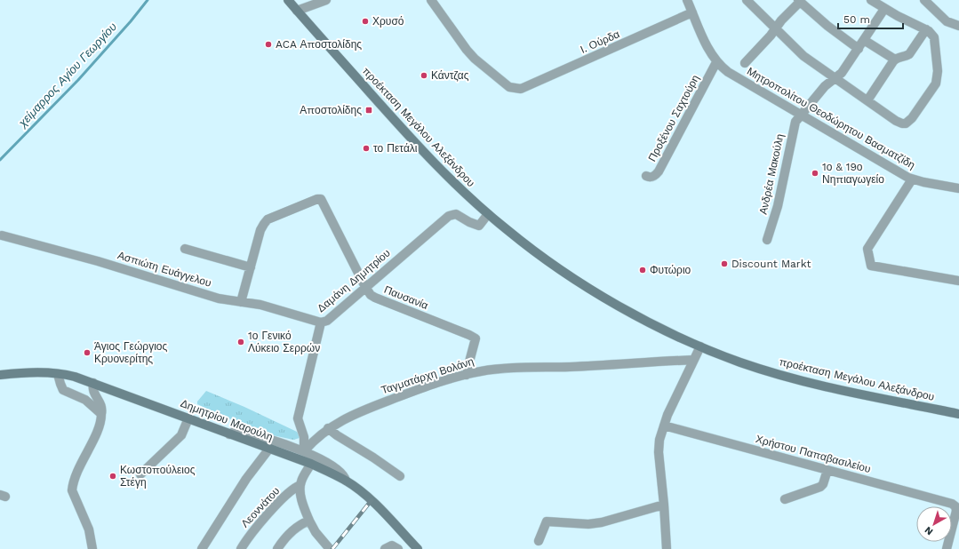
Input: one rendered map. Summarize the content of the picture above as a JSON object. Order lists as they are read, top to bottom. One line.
{"streets":{"main road":["προέκταση Μεγάλου Αλεξάνδρου","Δημητρίου Μαρούλη"],"street":["Ι. Ούρδα","Προξένου Σαχτούρη","Μητροπολίτου Θεοδώρητου Βασματζίδη","Ανδρέα Μακούλη","Ασπιώτη Ευάγγελου","Δαμάνη Δημητρίου","Παυσανία","Ταγματάρχη Βολάνη","Χρήστου Παπαβασιλείου","Λεοννάτου"]},"crossings":[["Ι. Ούρδα","Μητροπολίτου Θεοδώρητου Βασματζίδη"],["Προξένου Σαχτούρη","Μητροπολίτου Θεοδώρητου Βασματζίδη"],["Μητροπολίτου Θεοδώρητου Βασματζίδη","Ανδρέα Μακούλη"],["προέκταση Μεγάλου Αλεξάνδρου","Δαμάνη Δημητρίου"],["Ασπιώτη Ευάγγελου","Δαμάνη Δημητρίου"],["Δαμάνη Δημητρίου","Παυσανία"],["Δαμάνη Δημητρίου","Ταγματάρχη Βολάνη"],["Παυσανία","Ταγματάρχη Βολάνη"],["Δημητρίου Μαρούλη","Λεοννάτου"]],"water":["χείμαρρος Αγίου Γεωργίου"],"places":{"other":["Χρυσό","ACA Αποστολίδης","Κάντζας","το Πετάλι","1ο & 19ο Νηπιαγωγείο","Discount Markt","Φυτώριο","1ο Γενικό Λύκειο Σερρών","Άγιος Γεώργιος Κρυονερίτης","Κωστοπούλειος Στέγη"],"transit":["Αποστολίδης"]},"scale_bar":"50 m","north":"bottom left"}
